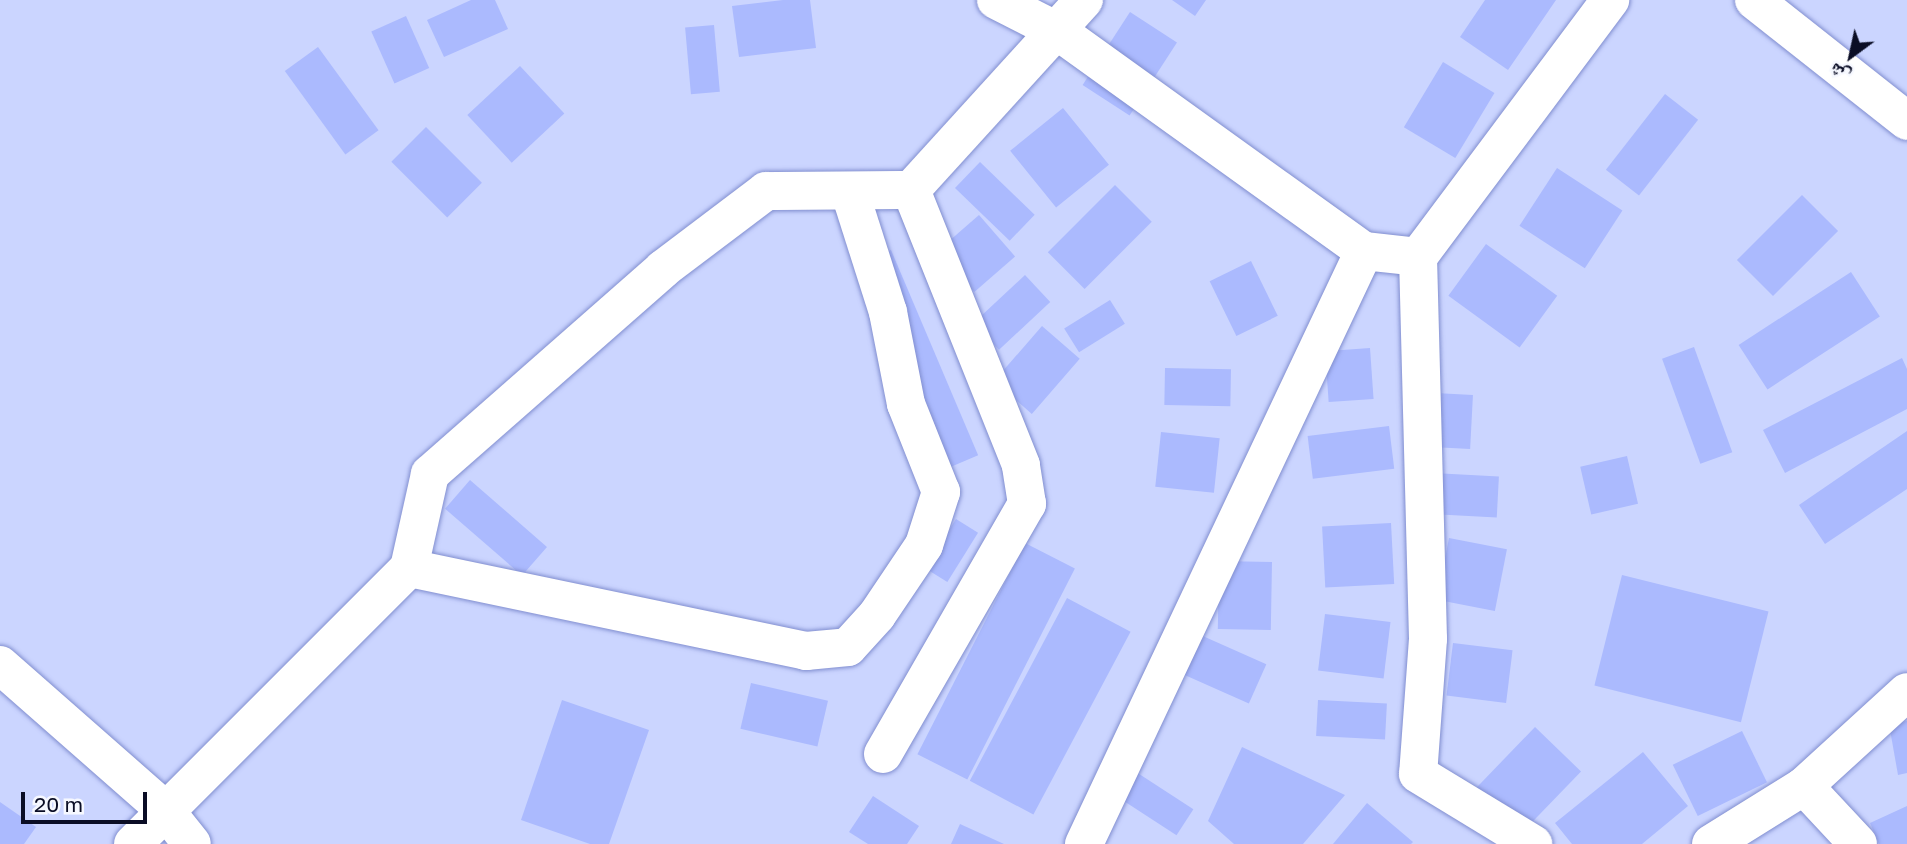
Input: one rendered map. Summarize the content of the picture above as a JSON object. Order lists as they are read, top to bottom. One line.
{"scale_bar":"20 m","north":"bottom left"}
